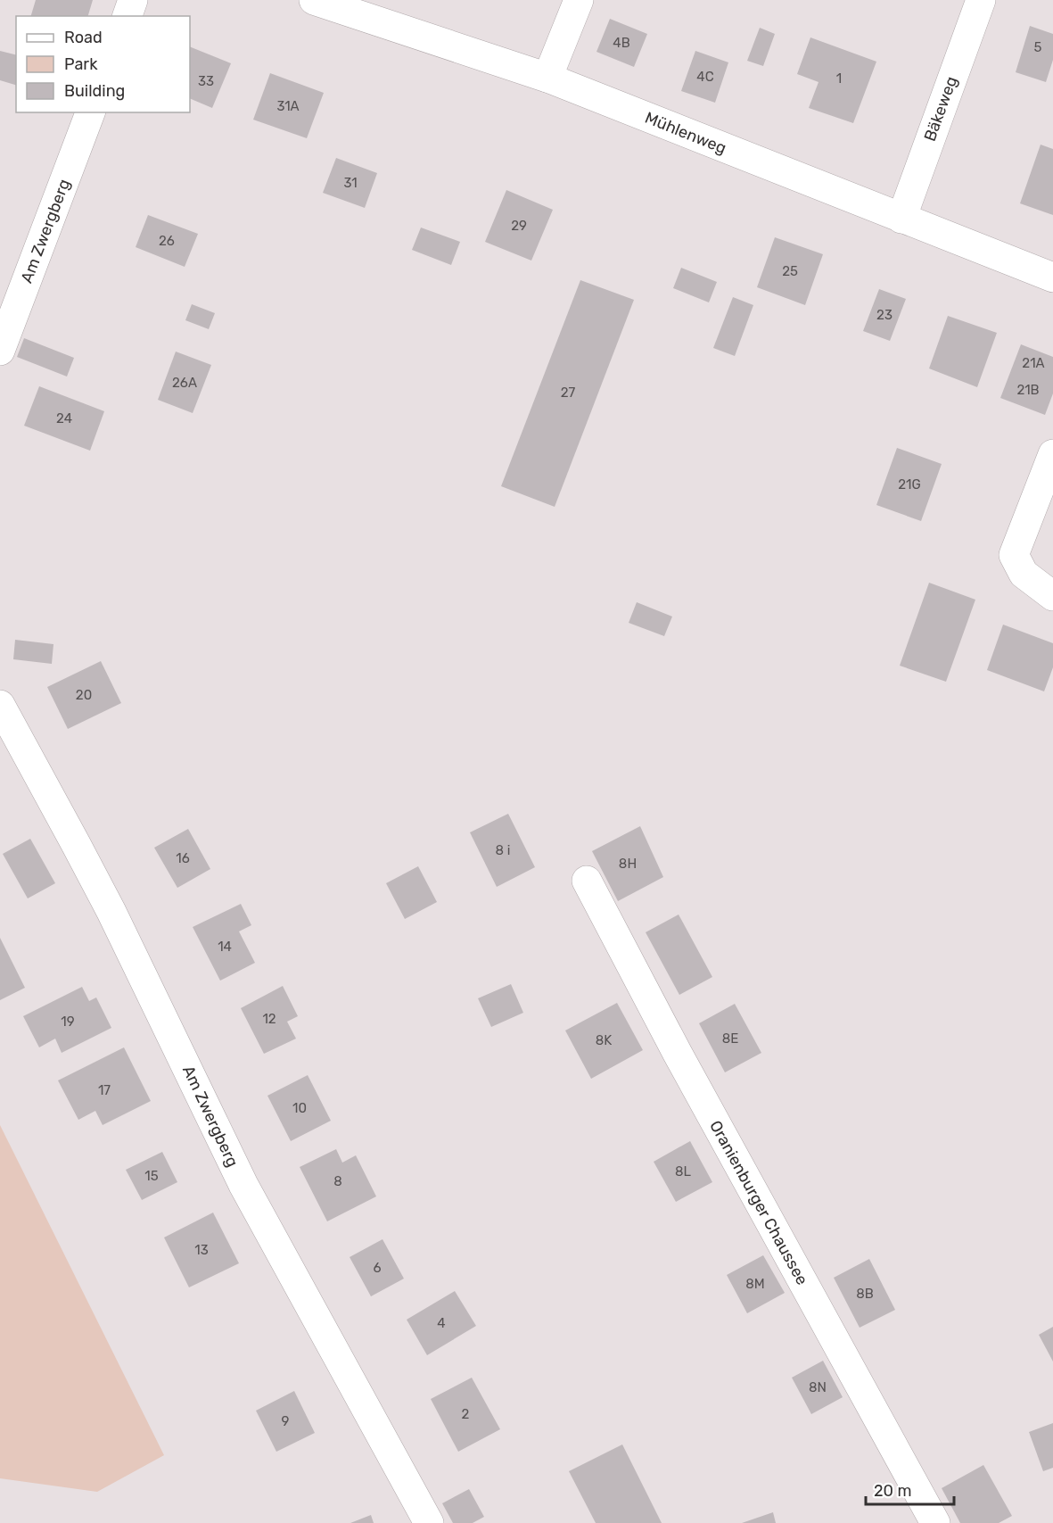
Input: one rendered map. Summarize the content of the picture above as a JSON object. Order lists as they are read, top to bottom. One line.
{"streets":{"street":["Bäkeweg","Mühlenweg","Am Zwergberg","Oranienburger Chaussee"]},"crossings":[["Bäkeweg","Mühlenweg"]],"house_numbers":["4B","5","4C","1","33","31A","31","29","26","25","23","21A","26A","21B","27","24","21G","20","8 i","16","8H","14","12","19","8E","8K","17","10","8L","15","8","13","6","8M","8B","4","8N","2","9"],"legend":["Road","Park","Building"],"scale_bar":"20 m"}
